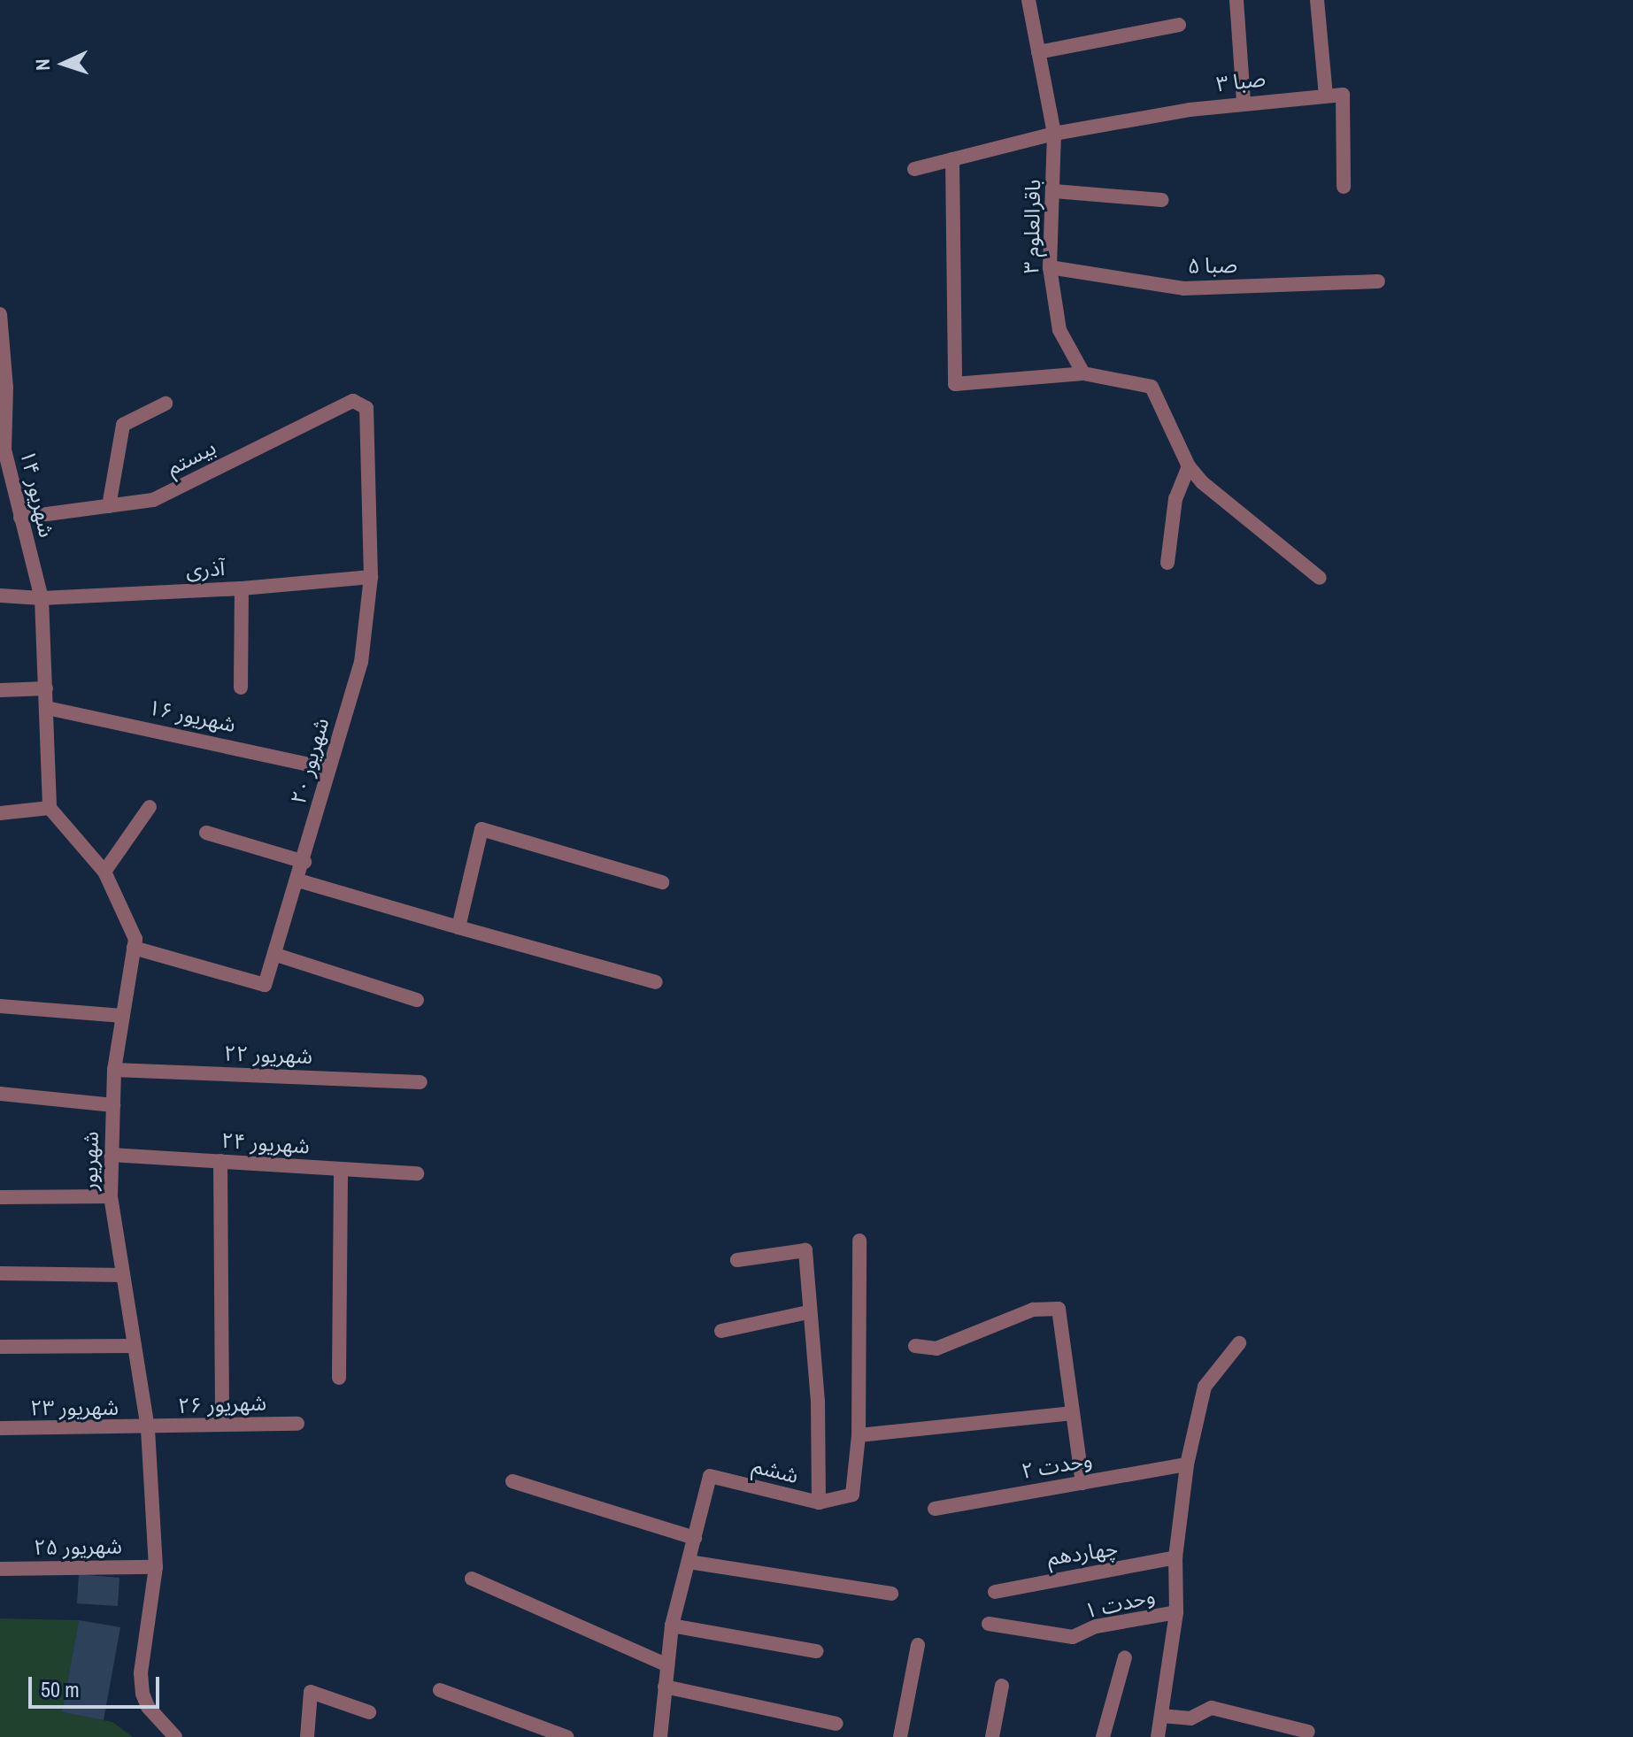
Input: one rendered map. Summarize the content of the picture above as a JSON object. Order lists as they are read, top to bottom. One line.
{"streets":{"street":["صبا ۳","باقرالعلوم ۳","صبا ۵","بیستم","شهریور ۱۴","آذری","شهریور ۱۶","شهریور ۲۰","شهریور ۲۲","شهریور ۲۴","شهریور","شهریور ۲۶","شهریور ۲۳","وحدت ۲","ششم","شهریور ۲۵","چهاردهم","وحدت ۱"]},"crossings":[["صبا ۳","باقرالعلوم ۳"],["باقرالعلوم ۳","صبا ۵"],["بیستم","شهریور ۱۴"],["بیستم","شهریور ۲۰"],["شهریور ۱۴","آذری"],["آذری","شهریور ۲۰"],["شهریور ۱۶","شهریور ۲۰"],["شهریور ۲۰","شهریور"],["شهریور ۲۲","شهریور"],["شهریور ۲۴","شهریور"],["شهریور","شهریور ۲۶"],["شهریور","شهریور ۲۳"],["شهریور","شهریور ۲۵"],["شهریور ۲۶","شهریور ۲۳"]],"scale_bar":"50 m","north":"left"}
